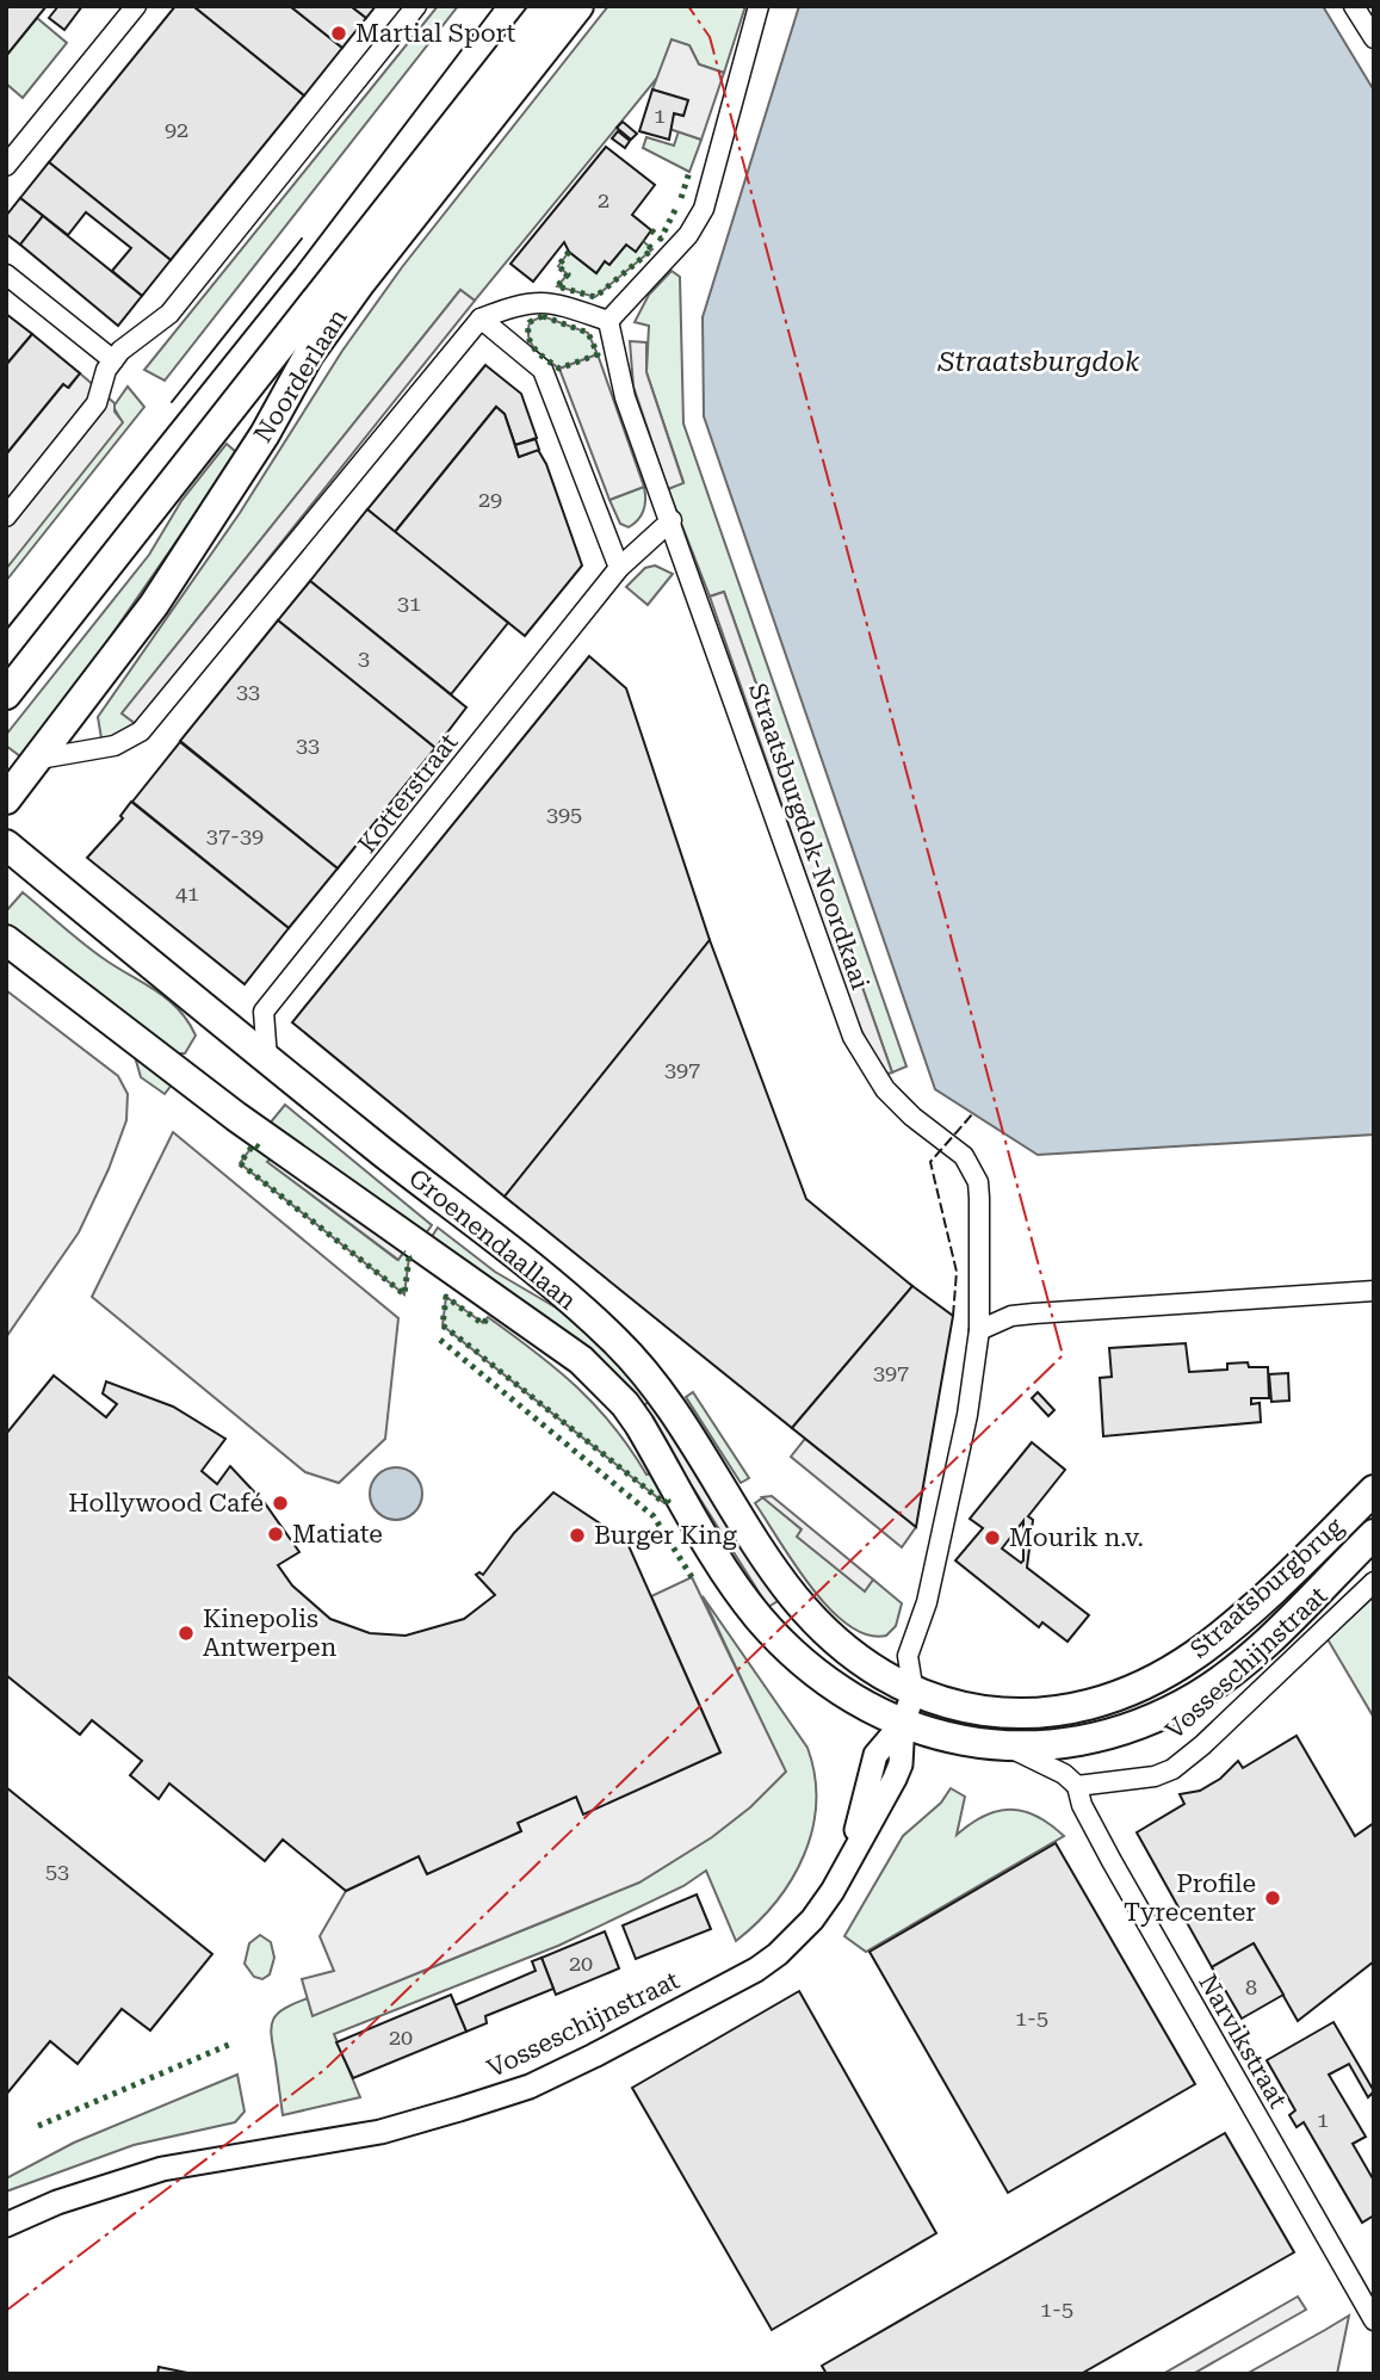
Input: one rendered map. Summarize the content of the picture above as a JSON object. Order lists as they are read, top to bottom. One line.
{"streets":{"main road":["Noorderlaan","Groenendaallaan","Straatsburgbrug"],"street":["Kotterstraat","Straatsburgdok-Noordkaai","Vosseschijnstraat","Narvikstraat"]},"crossings":[["Kotterstraat","Groenendaallaan"],["Straatsburgdok-Noordkaai","Vosseschijnstraat"],["Groenendaallaan","Straatsburgbrug"],["Groenendaallaan","Vosseschijnstraat"],["Straatsburgbrug","Vosseschijnstraat"],["Vosseschijnstraat","Narvikstraat"]],"water":["Straatsburgdok"],"places":["Martial Sport","Hollywood Café","Matiate","Burger King","Mourik n.v.","Kinepolis Antwerpen","Profile Tyrecenter"],"house_numbers":["1","92","2","29","31","3","33","33","395","37-39","41","397","397","53","20","8","1-5","20","1","1-5"]}
